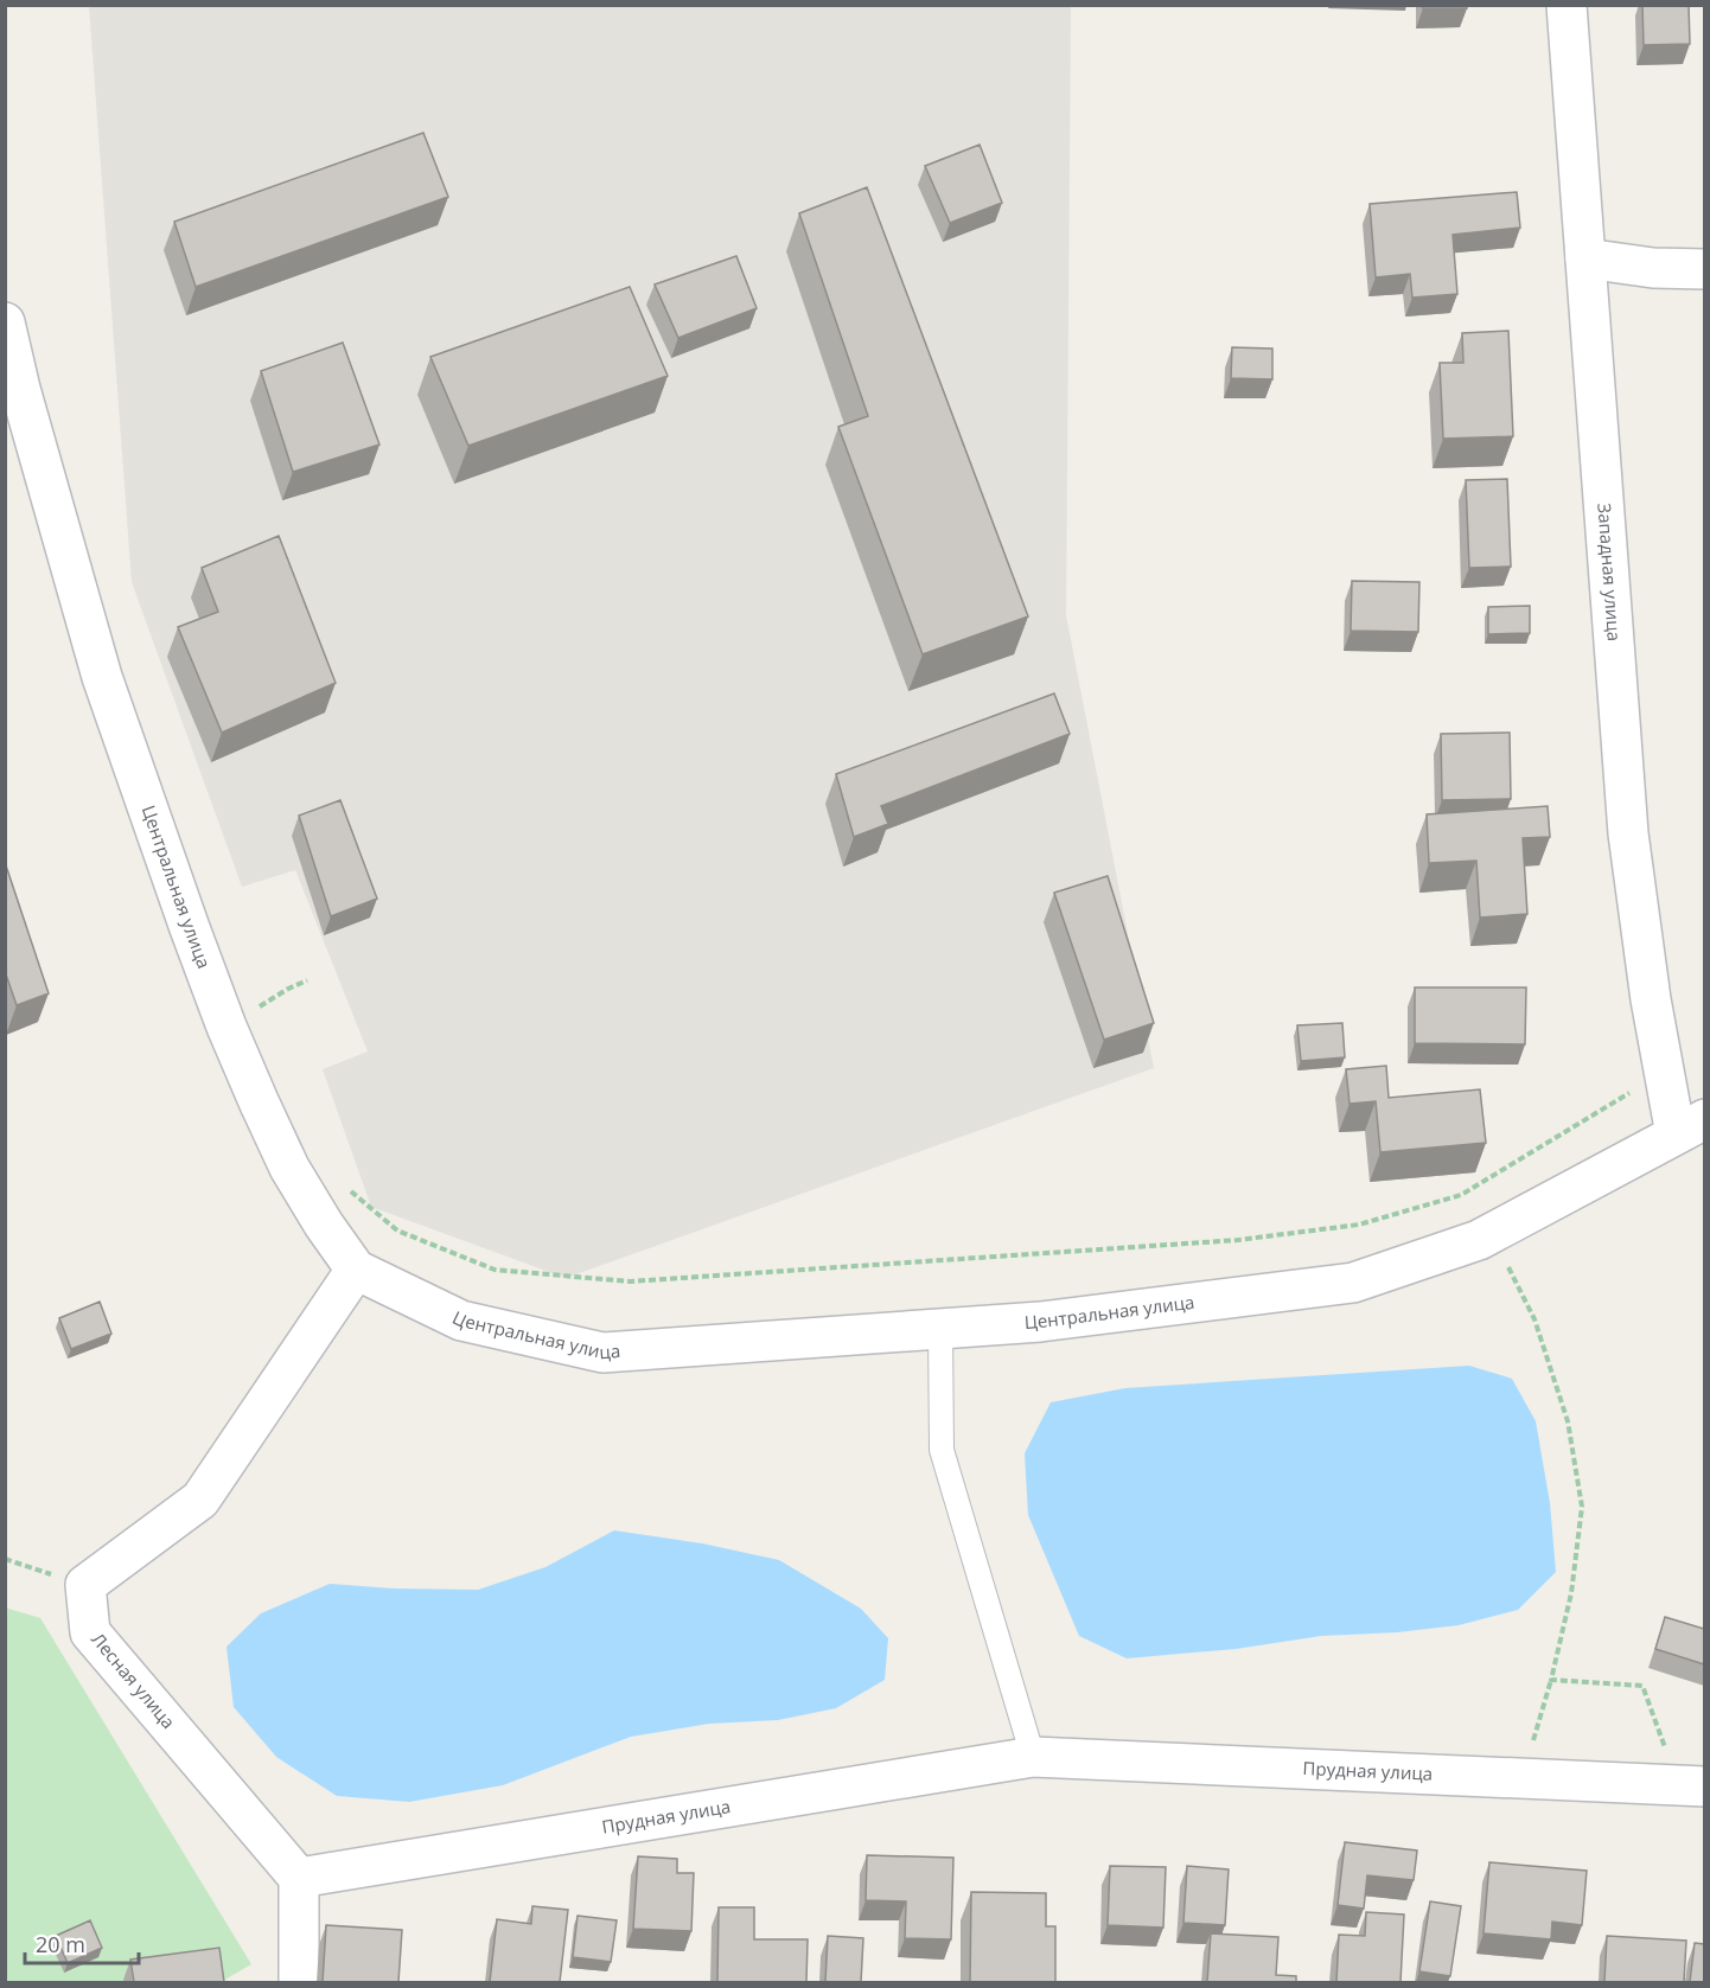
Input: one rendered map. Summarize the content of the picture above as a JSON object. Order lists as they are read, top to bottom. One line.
{"streets":{"street":["Западная улица","Центральная улица","Лесная улица","Прудная улица"]},"crossings":[["Западная улица","Центральная улица"],["Лесная улица","Прудная улица"]],"scale_bar":"20 m"}
